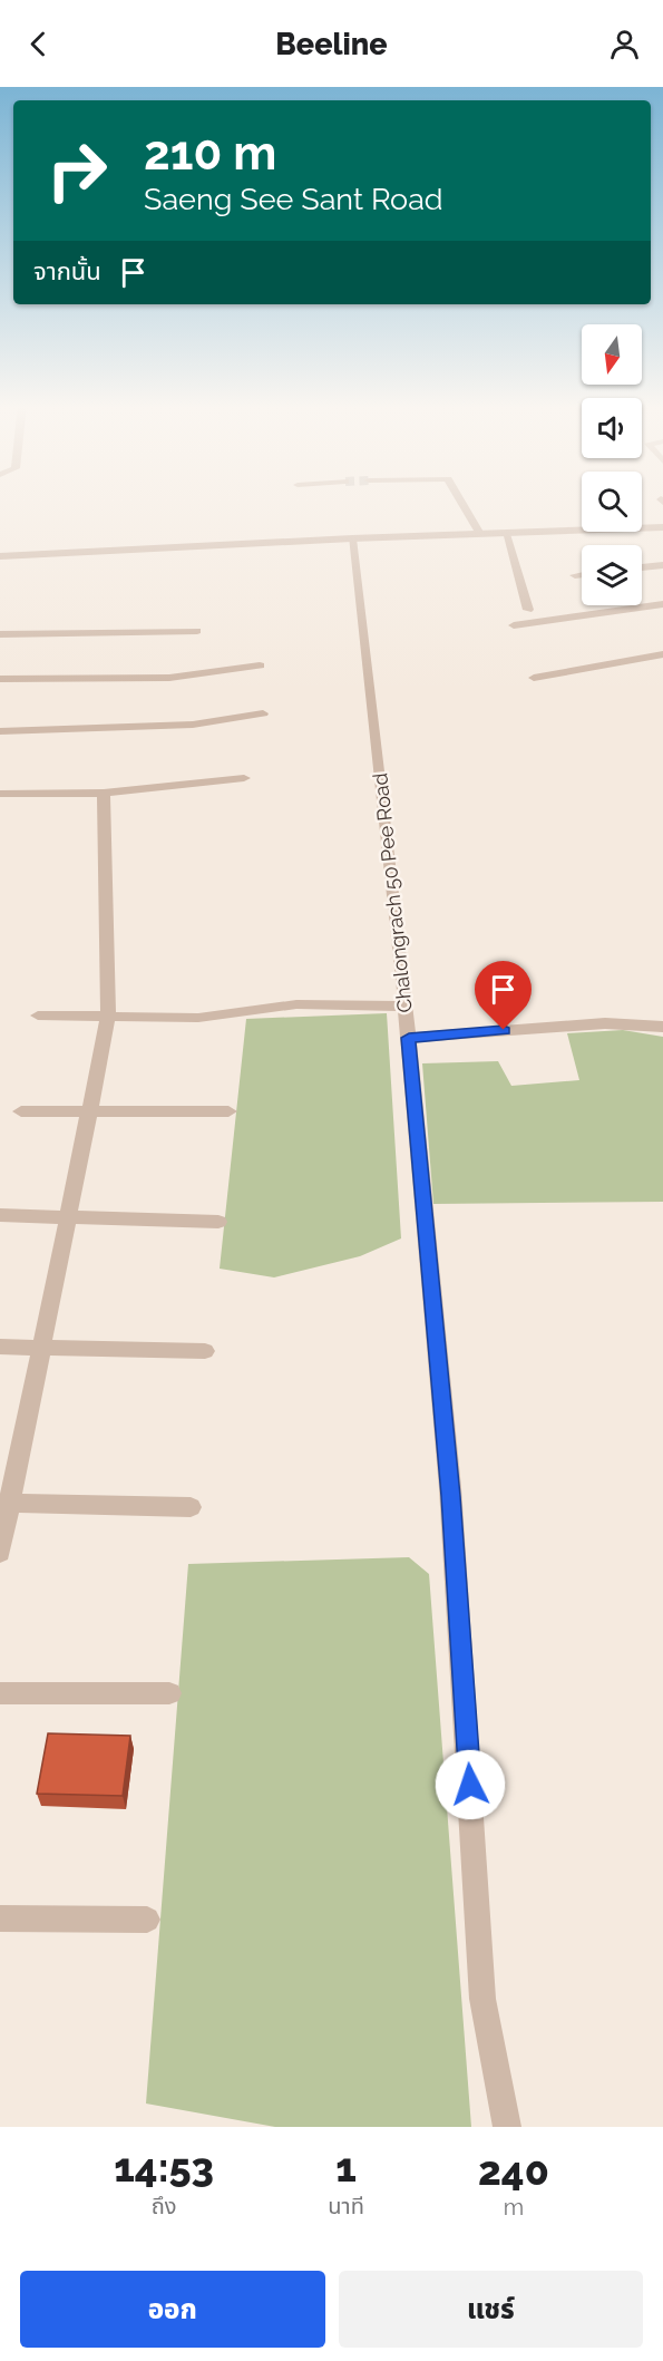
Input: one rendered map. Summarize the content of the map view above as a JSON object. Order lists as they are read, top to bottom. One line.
{"streets":{"street":["Chalongrach 50 Pee Road"]},"north":"bottom","page":{"header":"Beeline","turn":["210 m","Saeng See Sant Road"],"then":"จากนั้น","eta":["14:53","ถึง","1","นาที","240","m"],"buttons":["ออก","แชร์"]}}
